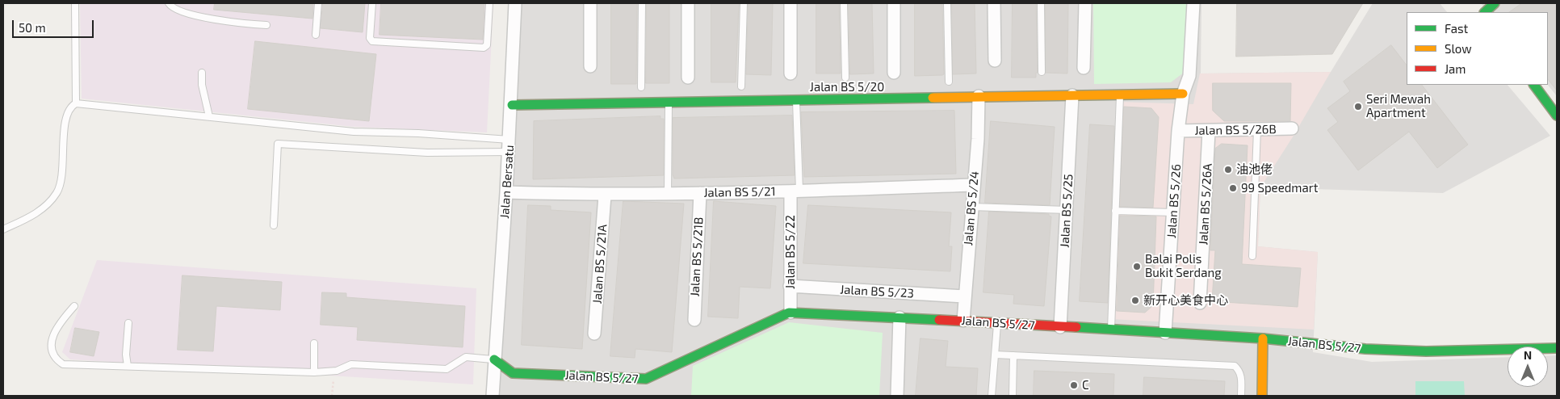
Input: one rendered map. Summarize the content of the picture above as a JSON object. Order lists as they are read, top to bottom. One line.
{"streets":{"street":["Jalan BS 5/20","Jalan BS 5/26B","Jalan Bersatu","Jalan BS 5/21","Jalan BS 5/26","Jalan BS 5/26A","Jalan BS 5/24","Jalan BS 5/25","Jalan BS 5/22","Jalan BS 5/21B","Jalan BS 5/21A","Jalan BS 5/23","Jalan BS 5/27"]},"crossings":[["Jalan BS 5/20","Jalan Bersatu"],["Jalan BS 5/20","Jalan BS 5/26"],["Jalan BS 5/20","Jalan BS 5/24"],["Jalan BS 5/20","Jalan BS 5/25"],["Jalan BS 5/26B","Jalan BS 5/26"],["Jalan BS 5/26B","Jalan BS 5/26A"],["Jalan Bersatu","Jalan BS 5/21"],["Jalan Bersatu","Jalan BS 5/27"],["Jalan BS 5/21","Jalan BS 5/24"],["Jalan BS 5/21","Jalan BS 5/22"],["Jalan BS 5/21","Jalan BS 5/21B"],["Jalan BS 5/21","Jalan BS 5/21A"],["Jalan BS 5/26","Jalan BS 5/27"],["Jalan BS 5/24","Jalan BS 5/23"],["Jalan BS 5/24","Jalan BS 5/27"],["Jalan BS 5/25","Jalan BS 5/27"],["Jalan BS 5/22","Jalan BS 5/23"],["Jalan BS 5/22","Jalan BS 5/27"]],"places":["Seri Mewah Apartment","油池佬","99 Speedmart","Balai Polis Bukit Serdang","新开心美食中心","C"],"legend":["Fast","Slow","Jam"],"scale_bar":"50 m","north":"top"}
